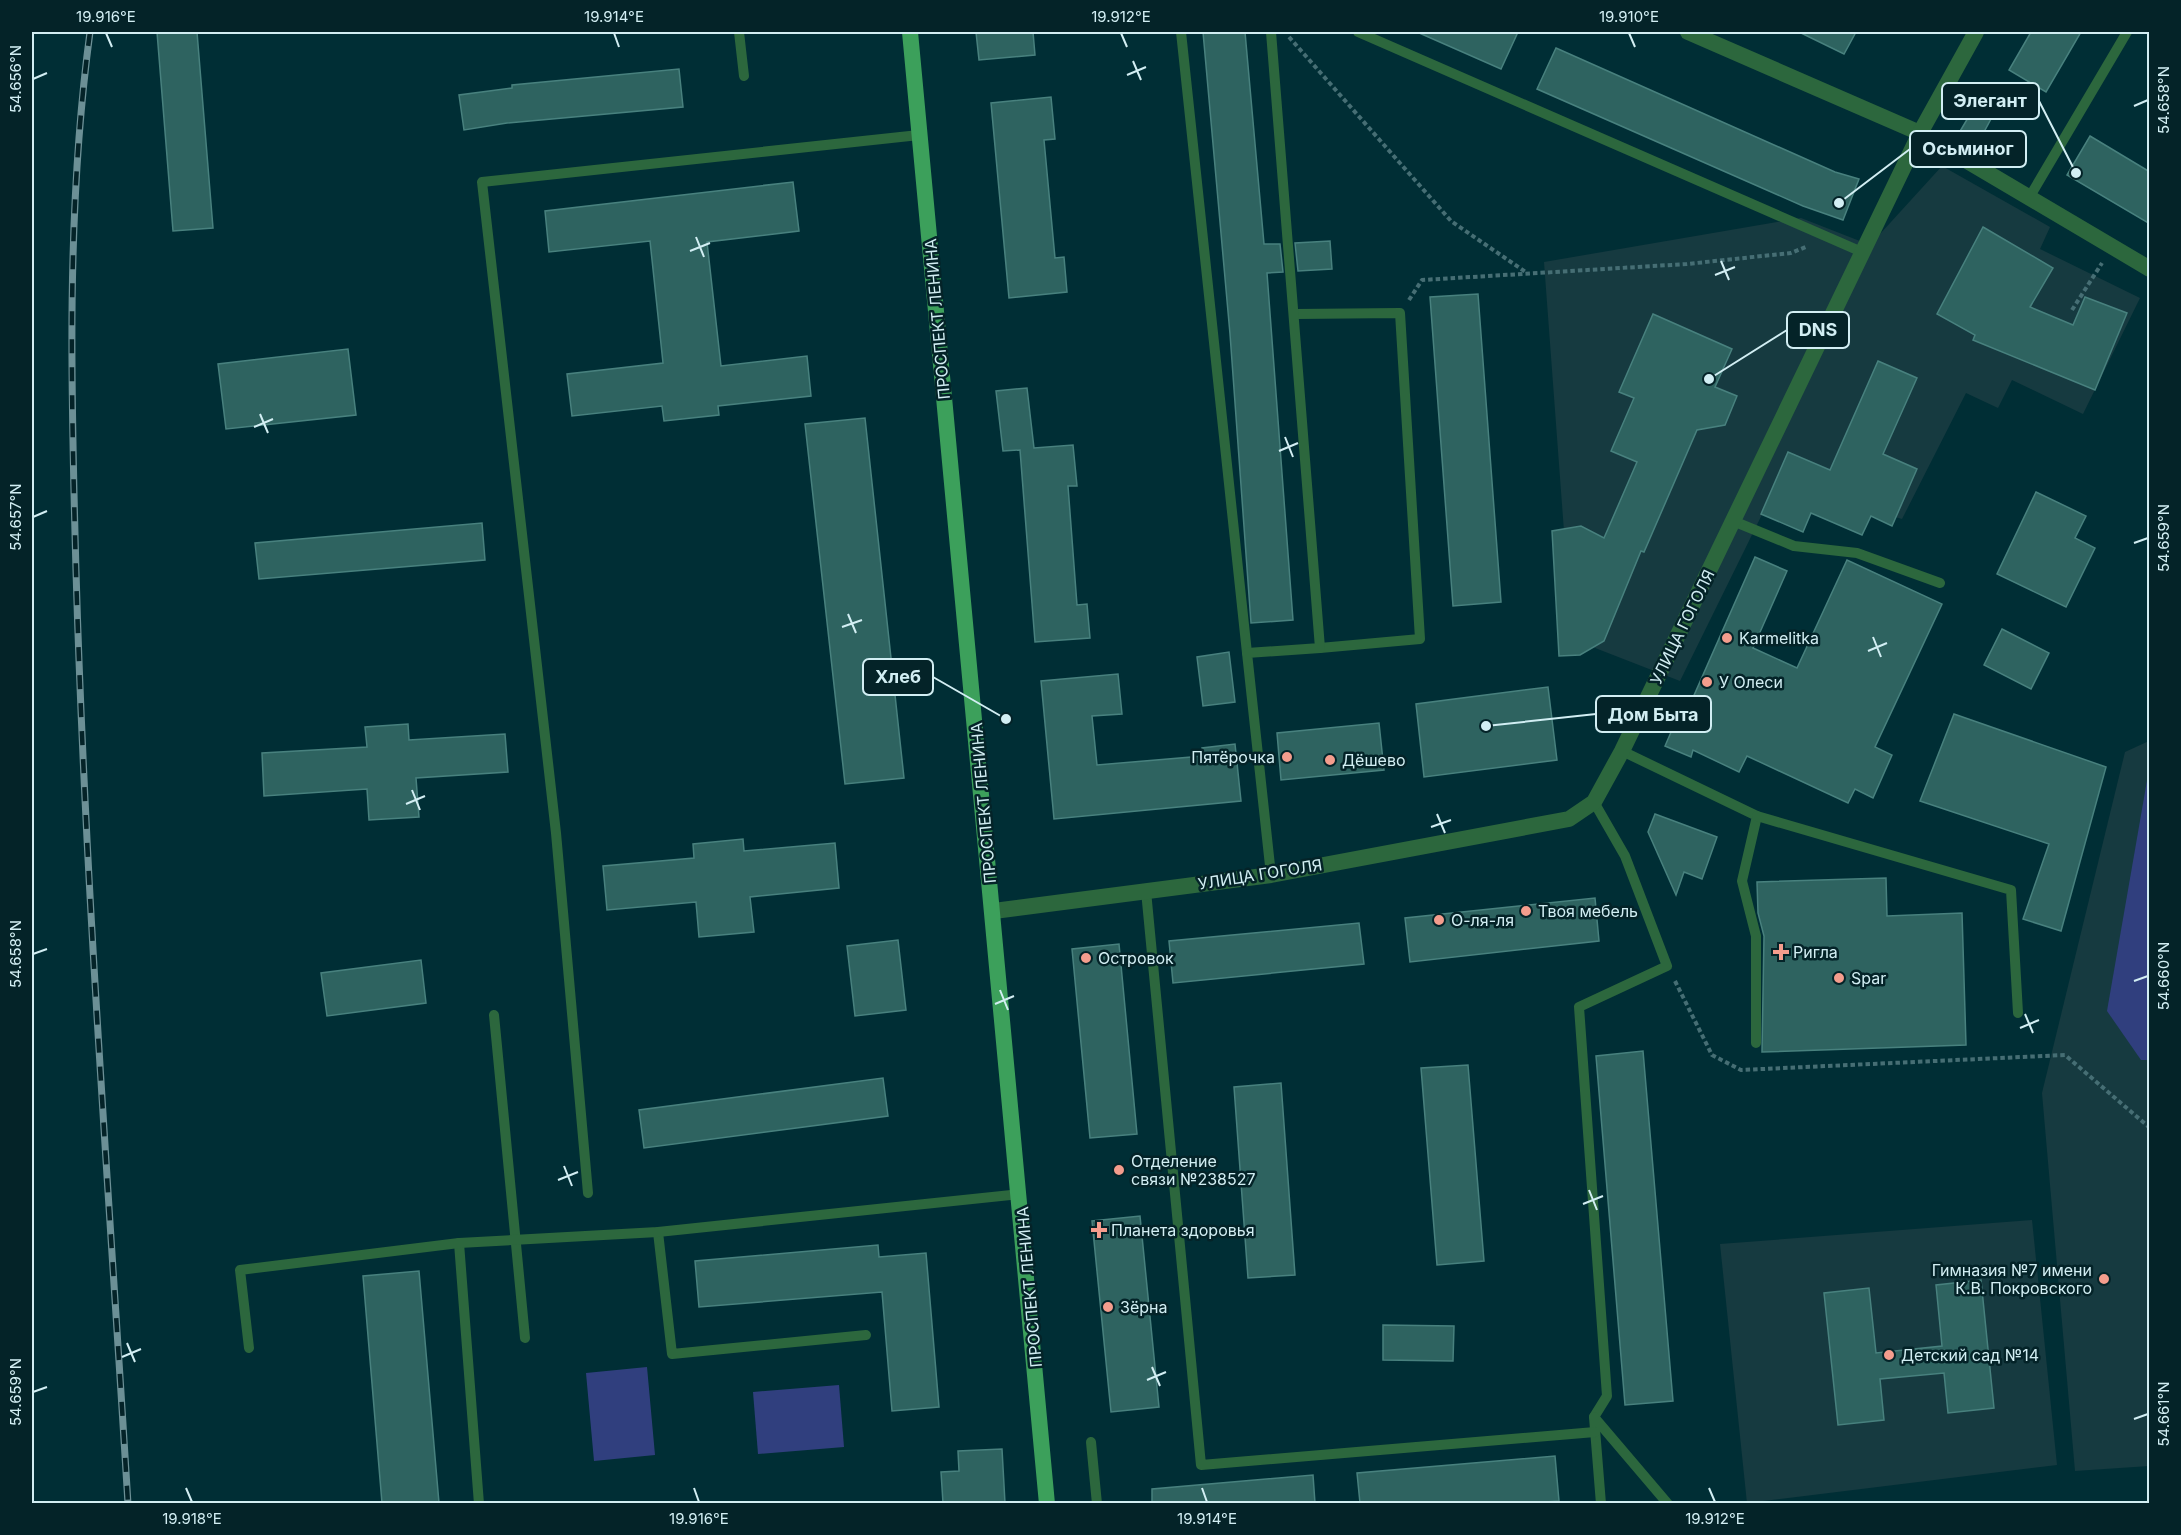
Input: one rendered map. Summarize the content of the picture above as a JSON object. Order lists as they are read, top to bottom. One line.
{"streets":{"main road":["ПРОСПЕКТ ЛЕНИНА"],"street":["УЛИЦА ГОГОЛЯ"]},"crossings":[["ПРОСПЕКТ ЛЕНИНА","УЛИЦА ГОГОЛЯ"]],"places":{"other":["Элегант","Осьминог","DNS","Karmelitka","У Олеси","Хлеб","Дом Быта","Пятёрочка","Дёшево","Твоя мебель","О-ля-ля","Островок","Spar","Отделение связи №238527","Гимназия №7 имени К.В. Покровского","Зёрна","Детский сад №14"],"health":["Ригла","Планета здоровья"]},"coordinates":["19.916°E","19.914°E","19.912°E","19.910°E","54.656°N","54.658°N","54.657°N","54.659°N","54.660°N","54.661°N","19.918°E"]}
